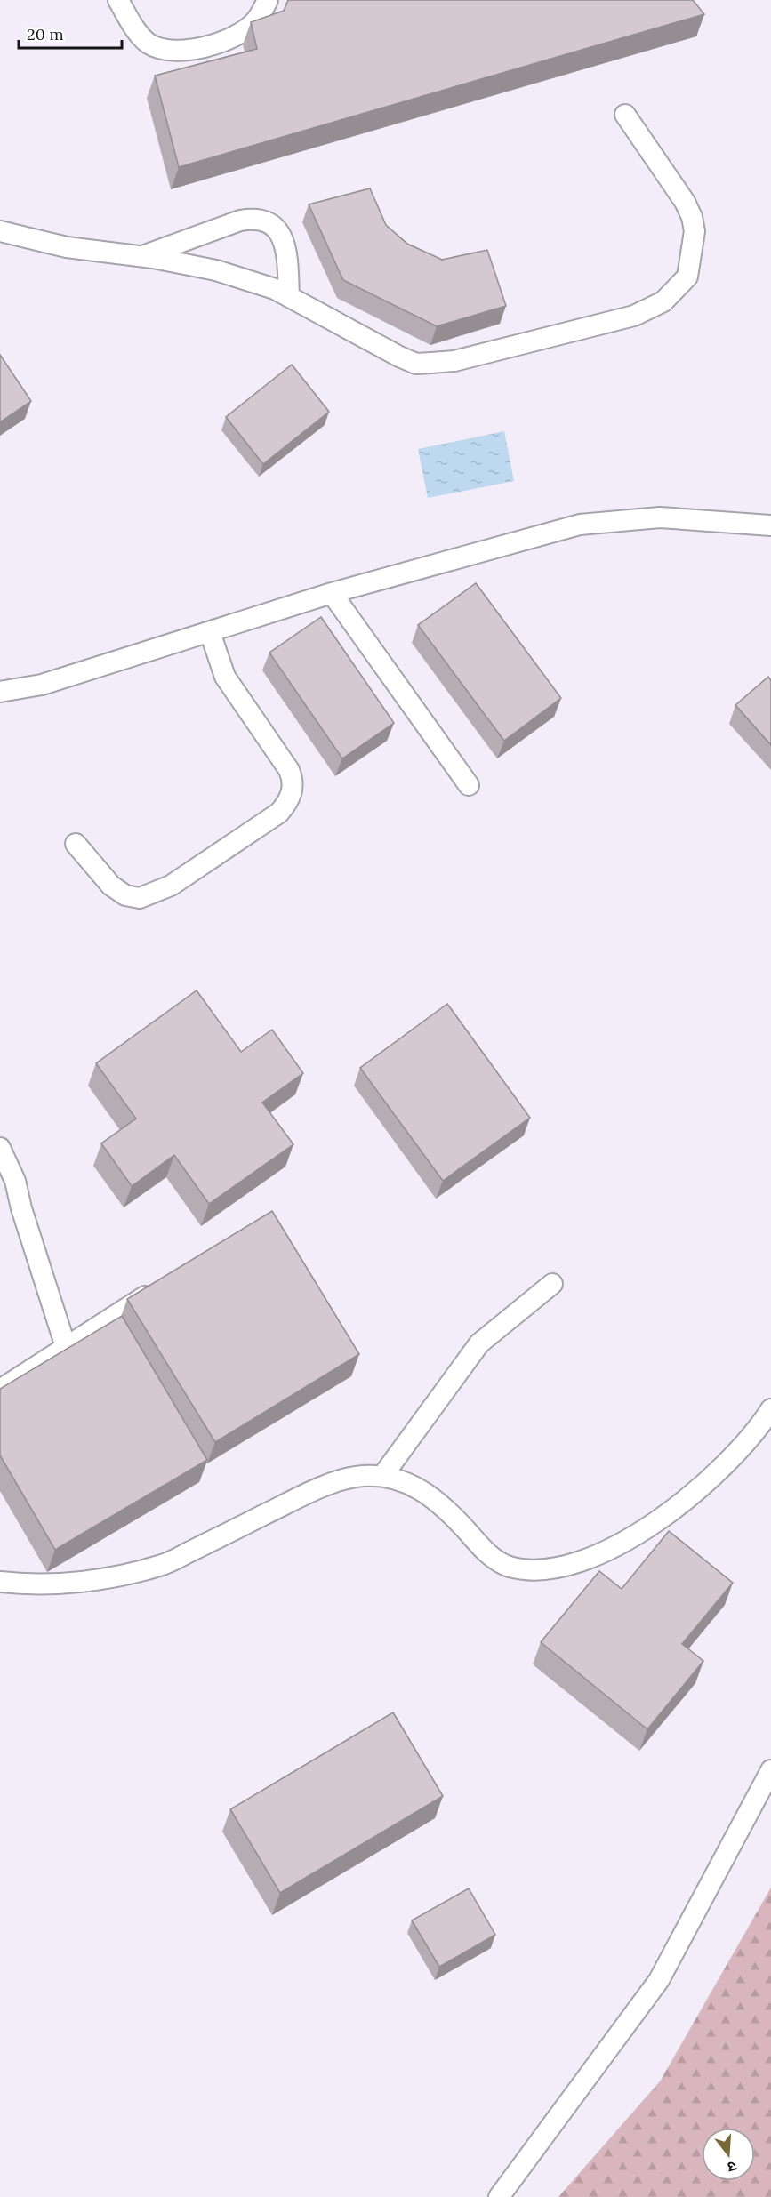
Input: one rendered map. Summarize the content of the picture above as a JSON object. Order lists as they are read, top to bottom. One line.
{"scale_bar":"20 m","north":"bottom"}
